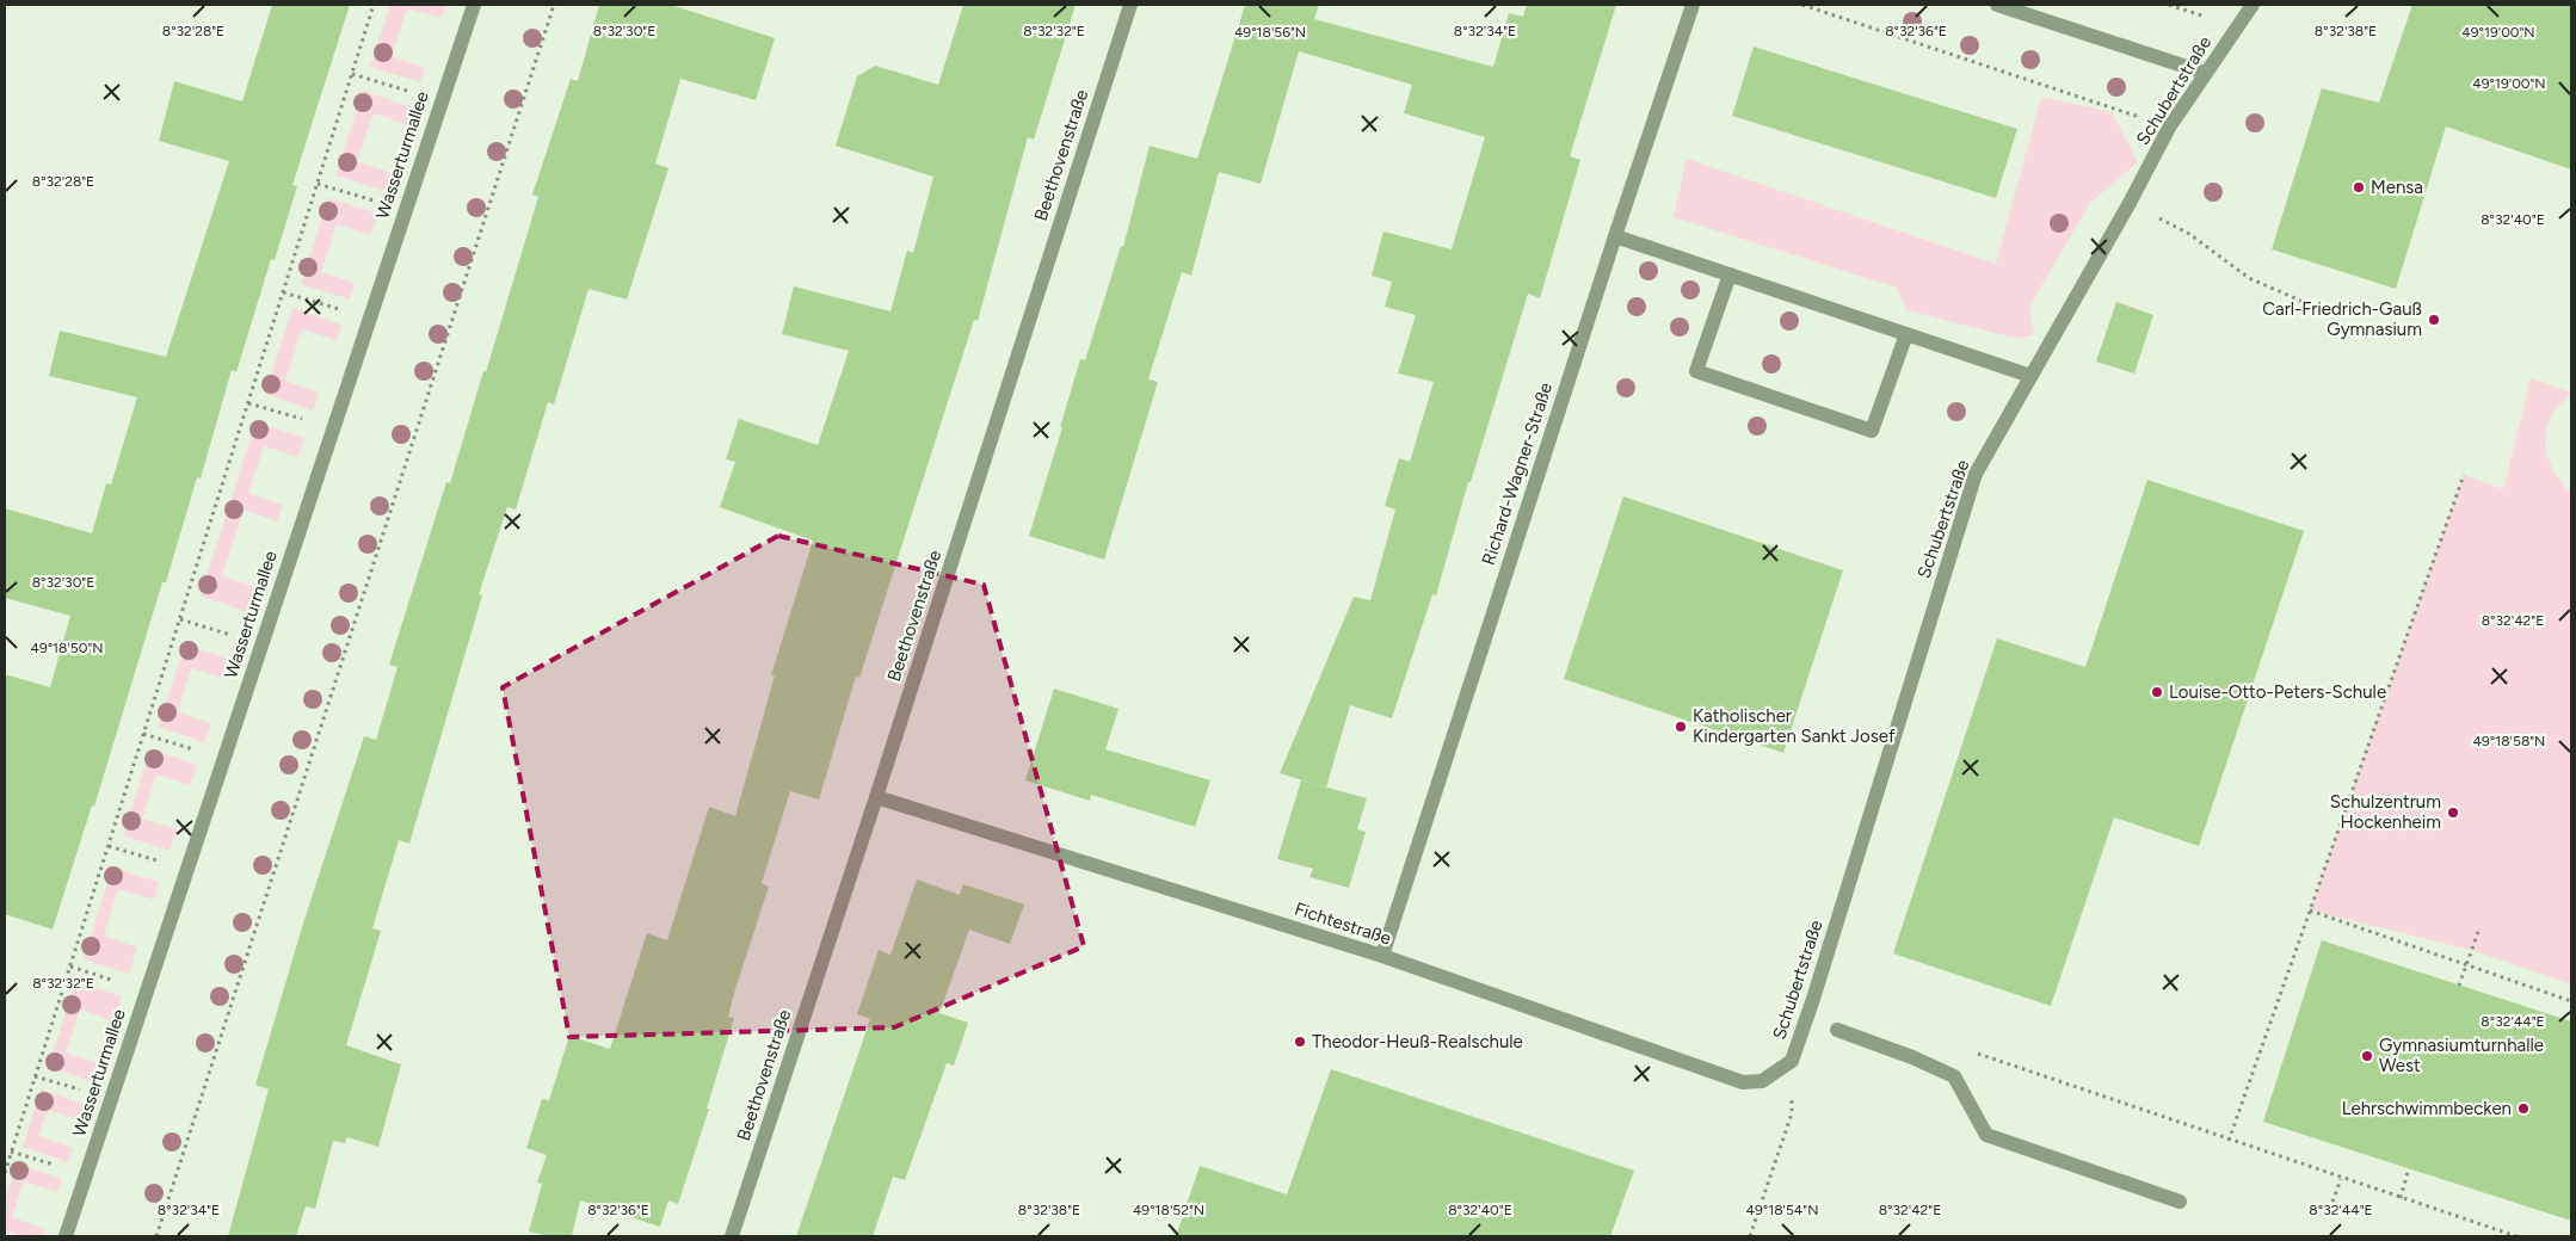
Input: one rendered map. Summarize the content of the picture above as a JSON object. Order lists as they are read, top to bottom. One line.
{"streets":{"street":["Schubertstraße","Wasserturmallee","Beethovenstraße","Richard-Wagner-Straße","Fichtestraße"]},"crossings":[["Schubertstraße","Fichtestraße"],["Beethovenstraße","Fichtestraße"],["Richard-Wagner-Straße","Fichtestraße"]],"places":["Mensa","Carl-Friedrich-Gauß Gymnasium","Louise-Otto-Peters-Schule","Katholischer Kindergarten Sankt Josef","Schulzentrum Hockenheim","Theodor-Heuß-Realschule","Gymnasiumturnhalle West","Lehrschwimmbecken"],"coordinates":["8°32'28\"E","8°32'30\"E","8°32'32\"E","8°32'34\"E","8°32'36\"E","8°32'38\"E","49°18'56\"N","49°19'00\"N","8°32'40\"E","8°32'42\"E","49°18'50\"N","49°18'58\"N","8°32'44\"E","49°18'52\"N","49°18'54\"N"]}
